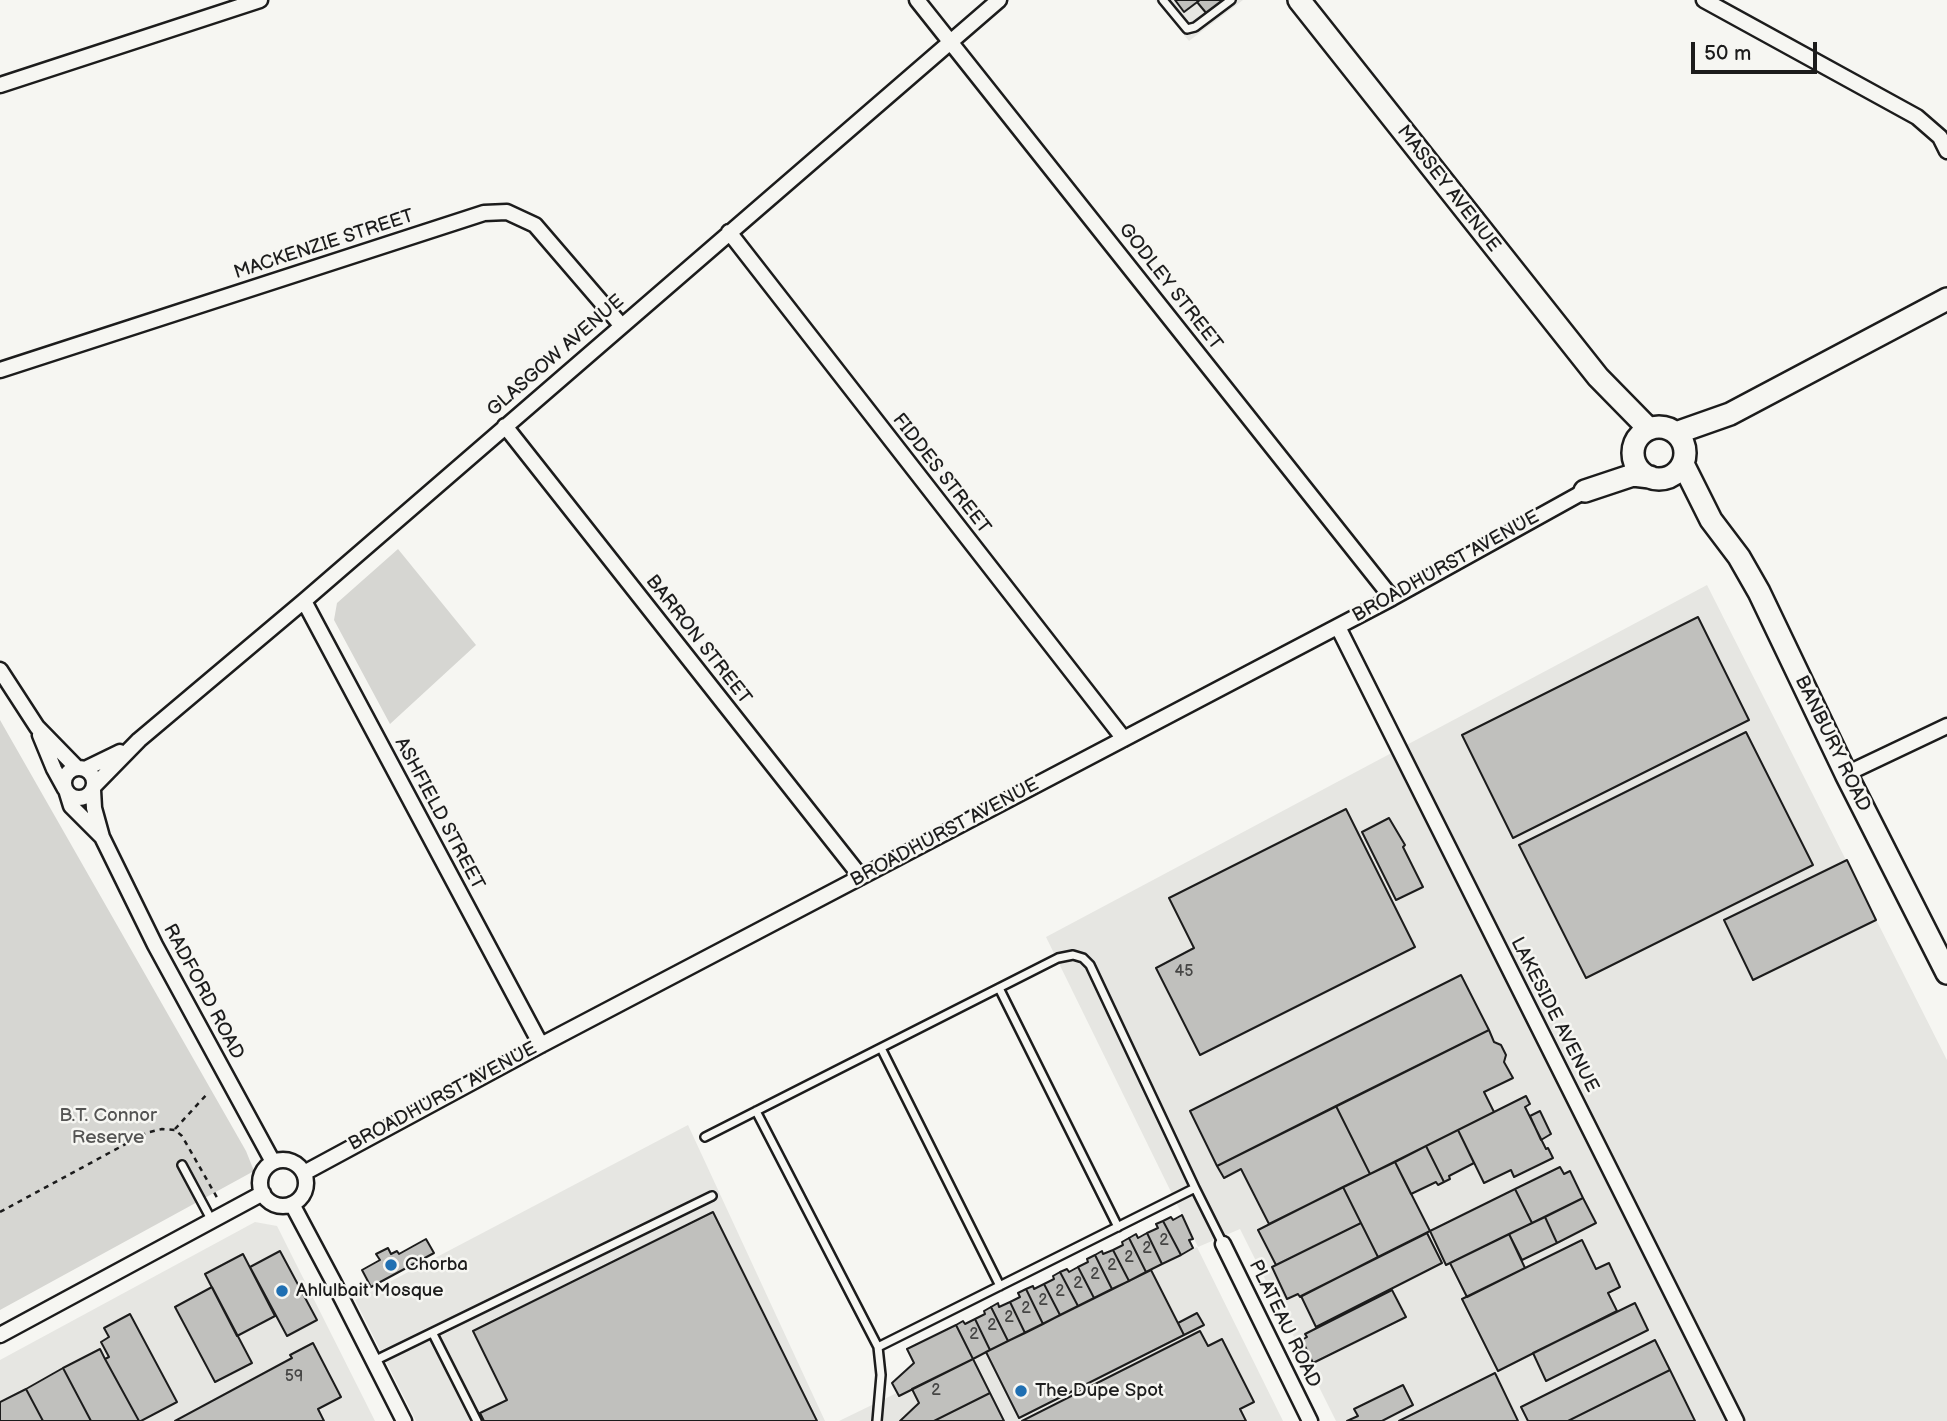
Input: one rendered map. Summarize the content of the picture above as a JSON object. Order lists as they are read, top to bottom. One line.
{"streets":{"street":["MASSEY AVENUE","MACKENZIE STREET","GODLEY STREET","GLASGOW AVENUE","FIDDES STREET","BROADHURST AVENUE","BARRON STREET","BANBURY ROAD","ASHFIELD STREET","RADFORD ROAD","LAKESIDE AVENUE","PLATEAU ROAD"]},"crossings":[["MASSEY AVENUE","BROADHURST AVENUE"],["MASSEY AVENUE","BANBURY ROAD"],["MACKENZIE STREET","GLASGOW AVENUE"],["GODLEY STREET","GLASGOW AVENUE"],["GODLEY STREET","BROADHURST AVENUE"],["GLASGOW AVENUE","FIDDES STREET"],["GLASGOW AVENUE","BARRON STREET"],["GLASGOW AVENUE","ASHFIELD STREET"],["GLASGOW AVENUE","RADFORD ROAD"],["FIDDES STREET","BROADHURST AVENUE"],["BROADHURST AVENUE","BARRON STREET"],["BROADHURST AVENUE","BANBURY ROAD"],["BROADHURST AVENUE","ASHFIELD STREET"],["BROADHURST AVENUE","RADFORD ROAD"],["BROADHURST AVENUE","LAKESIDE AVENUE"]],"parks":["B.T. Connor Reserve"],"places":["Chorba","Ahlulbait Mosque","The Dupe Spot"],"house_numbers":["45","2","2","2","2","2","2","2","2","2","2","2","2","59","2"],"scale_bar":"50 m"}
